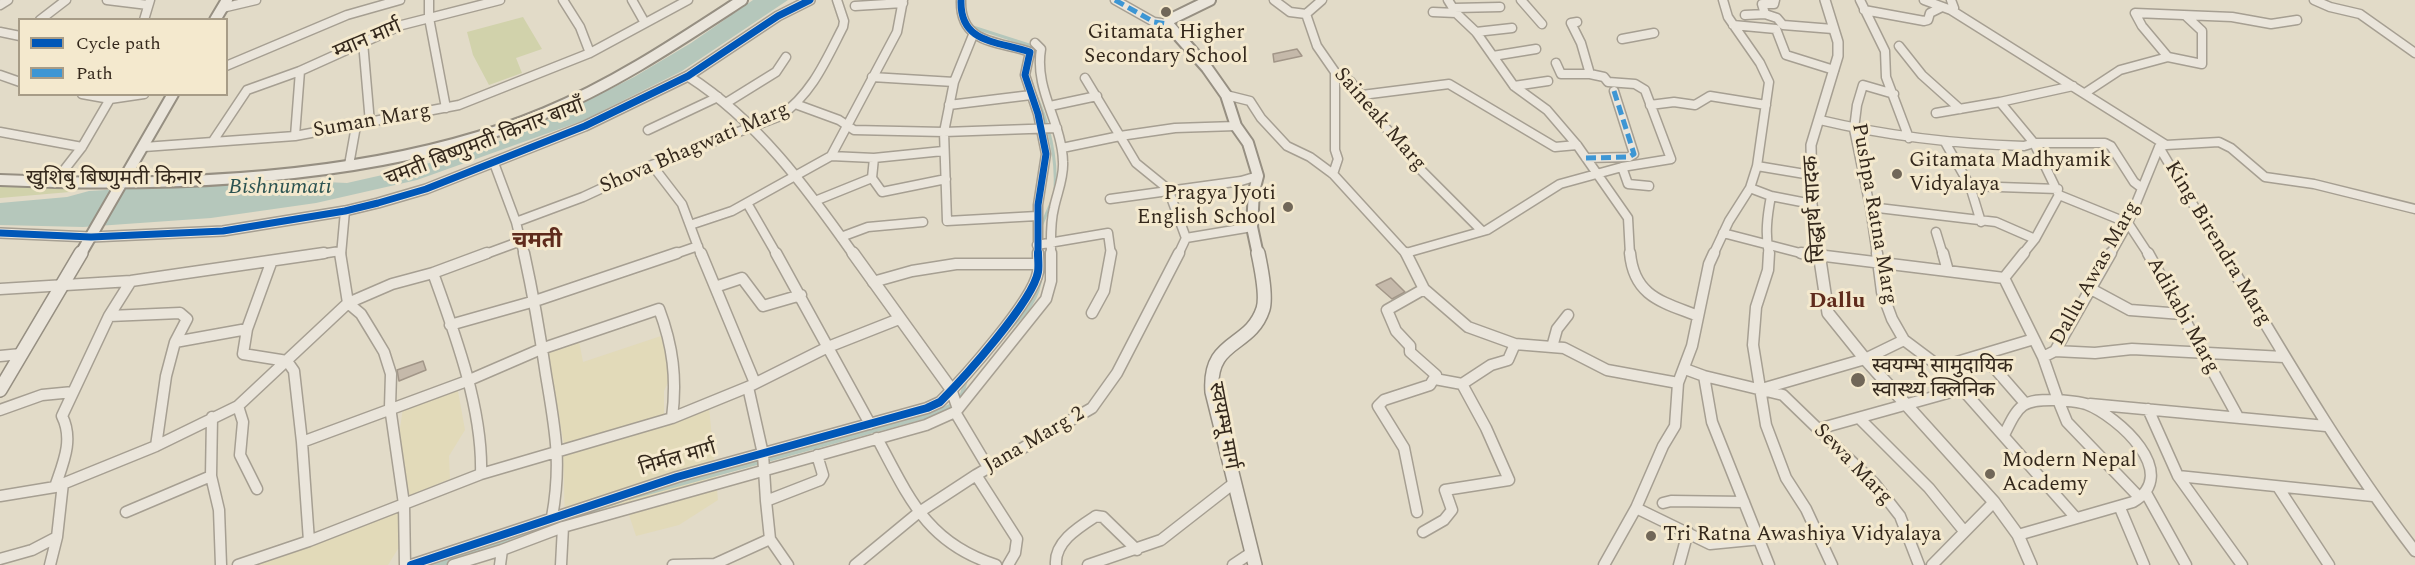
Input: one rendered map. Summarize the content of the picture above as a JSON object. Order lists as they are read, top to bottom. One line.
{"streets":{"main road":["खुशिबु बिष्णुमती किनार","स्वयम्भू मार्ग"],"street":["म्यान मार्ग","Saineak Marg","Suman Marg","चमती बिष्णुमती किनार बायाँ","Shova Bhagwati Marg","सिद्धार्थ सादक","Pushpa Ratna Marg","King Birendra Marg","Dallu Awas Marg","Adikabi Marg","Jana Marg 2","निर्मल मार्ग","Sewa Marg"]},"crossings":[["म्यान मार्ग","Suman Marg"],["King Birendra Marg","Dallu Awas Marg"],["Dallu Awas Marg","Adikabi Marg"]],"districts":["चमती","Dallu"],"water":["Bishnumati"],"places":["Gitamata Higher Secondary School","Gitamata Madhyamik Vidyalaya","Pragya Jyoti English School","स्वयम्भू सामुदायिक स्वास्थ्य क्लिनिक","Modern Nepal Academy","Tri Ratna Awashiya Vidyalaya"],"legend":["Cycle path","Path"]}
